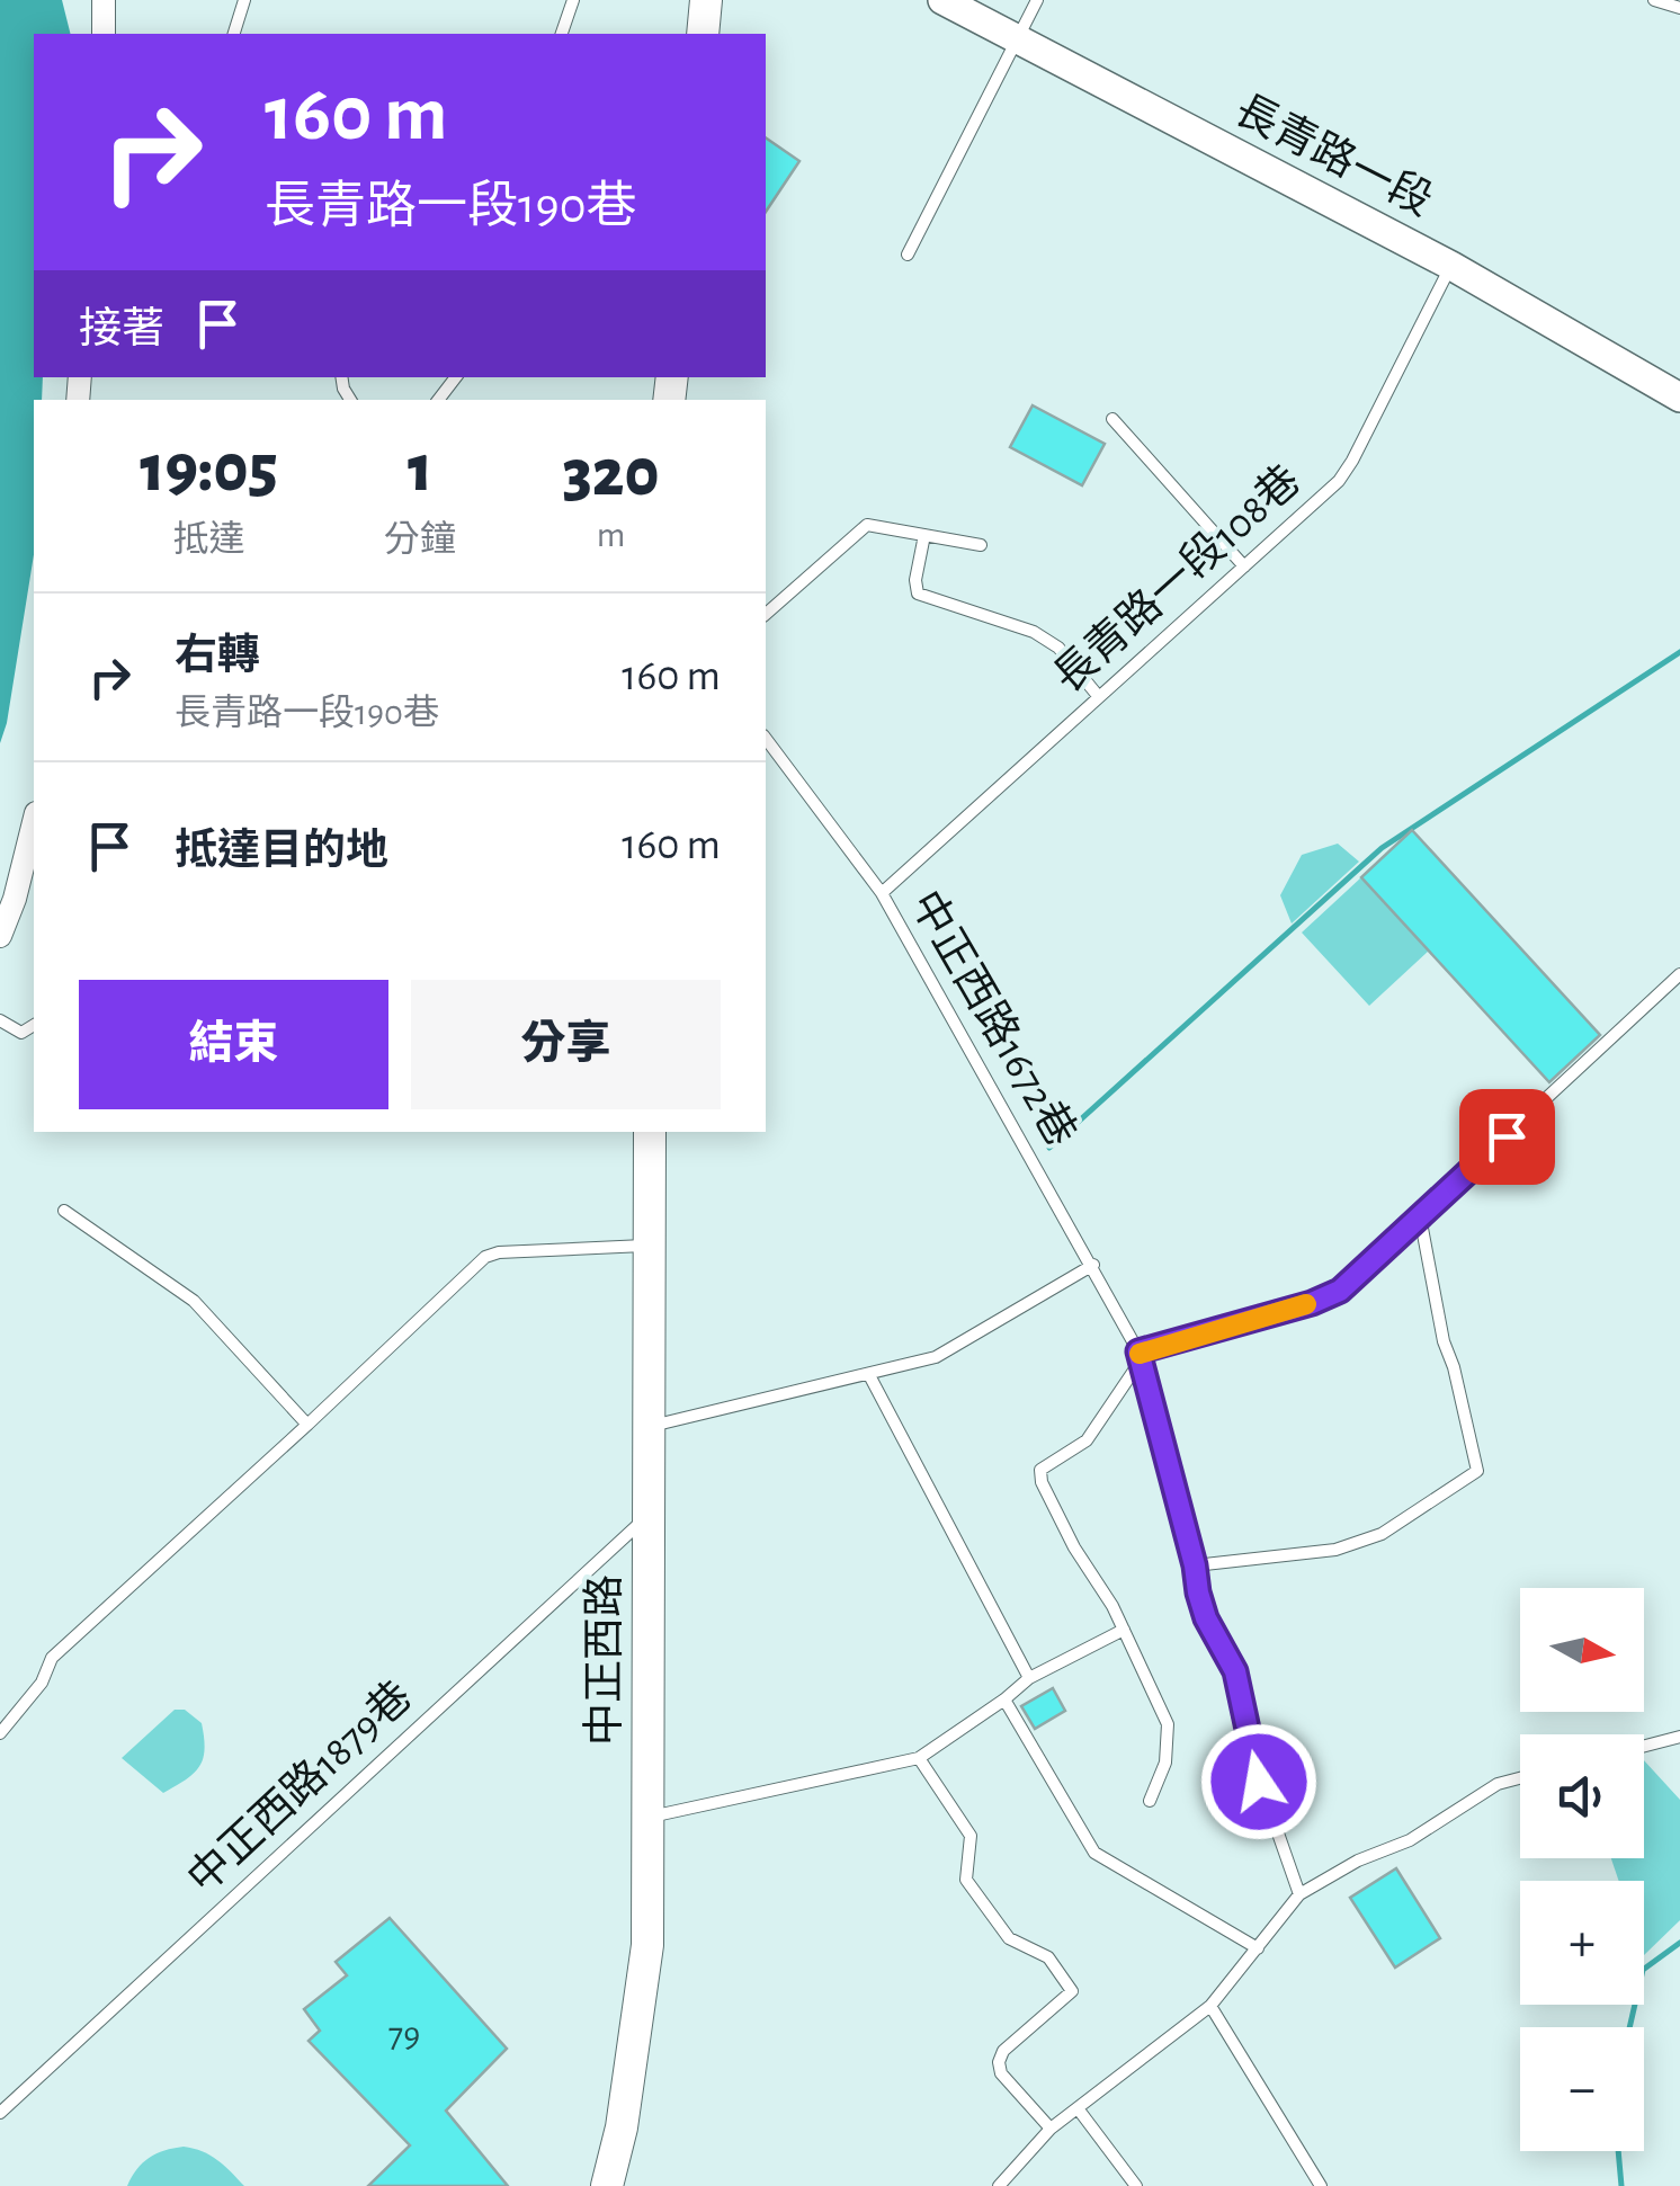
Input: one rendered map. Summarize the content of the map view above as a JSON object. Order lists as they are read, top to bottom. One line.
{"streets":{"main road":["中正西路"],"street":["長青路一段"],"lane":["長青路一段108巷","中正西路1672巷","中正西路1879巷"]},"crossings":[["長青路一段","長青路一段108巷"],["長青路一段108巷","中正西路1672巷"],["中正西路","中正西路1879巷"]],"house_numbers":["79"],"north":"right","page":{"turn":["160 m","長青路一段190巷"],"then":"接著","eta":["19:05","抵達","1","分鐘","320","m"],"list":[{"name":"右轉","note":"長青路一段190巷","value":"160 m"},{"name":"抵達目的地","value":"160 m"}],"buttons":["結束","分享"],"map_buttons":["+","−"]}}
